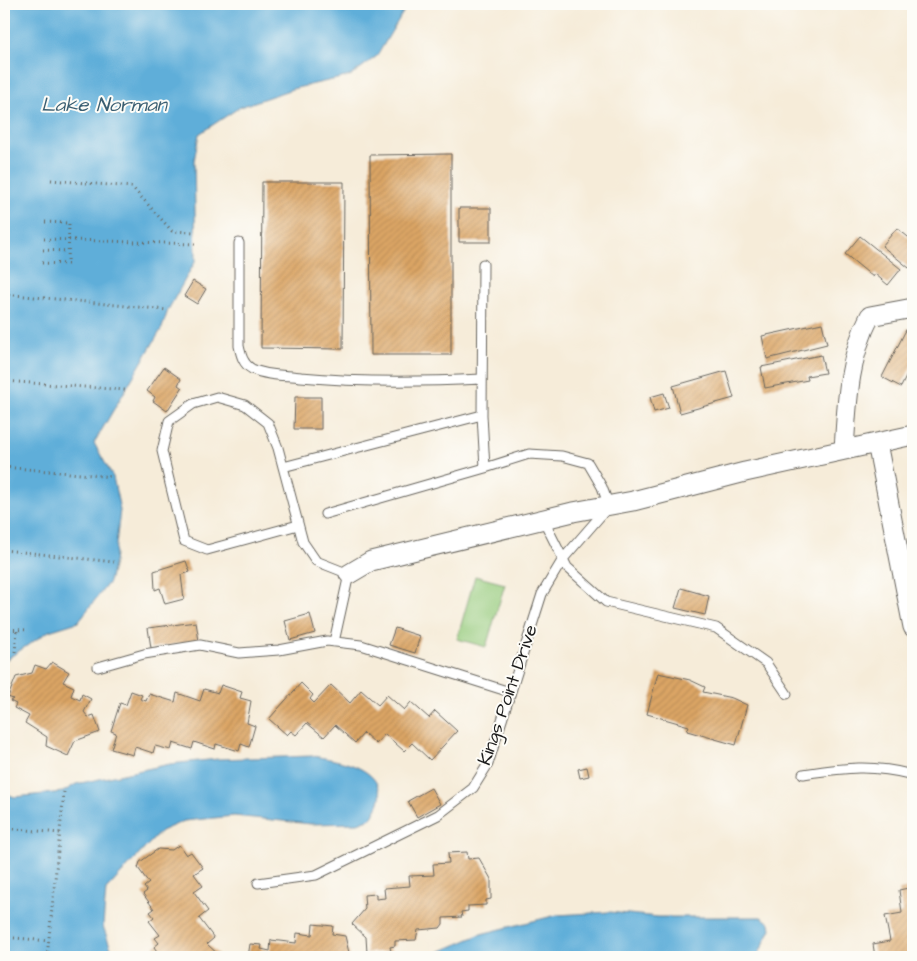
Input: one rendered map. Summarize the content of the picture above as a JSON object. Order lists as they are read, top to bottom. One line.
{"streets":{"lane":["Kings Point Drive"]},"water":["Lake Norman"]}
